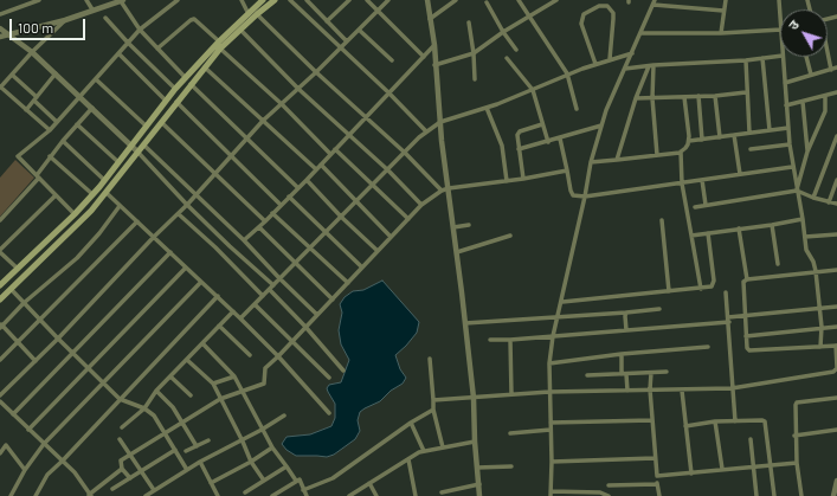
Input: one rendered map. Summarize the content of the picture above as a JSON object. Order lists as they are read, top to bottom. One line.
{"scale_bar":"100 m","north":"top left"}
